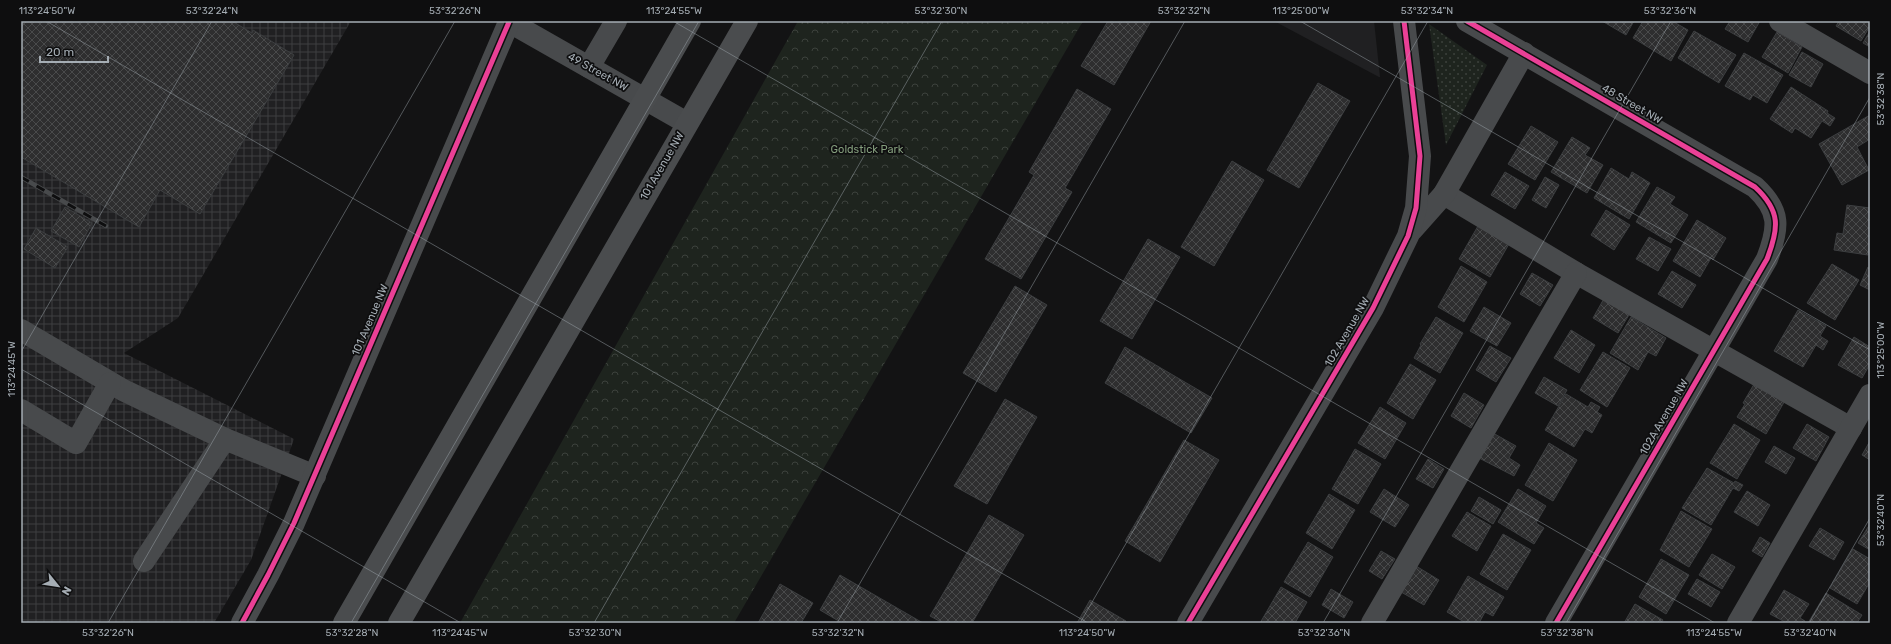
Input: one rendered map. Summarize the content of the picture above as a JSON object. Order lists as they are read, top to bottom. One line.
{"streets":{"main road":["101 Avenue NW"],"street":["49 Street NW","48 Street NW","102 Avenue NW","102A Avenue NW"]},"crossings":[["49 Street NW","101 Avenue NW"],["48 Street NW","102 Avenue NW"],["48 Street NW","102A Avenue NW"]],"parks":["Goldstick Park"],"scale_bar":"20 m","north":"bottom right","coordinates":["113°24'50\"W","53°32'24\"N","53°32'26\"N","113°24'55\"W","53°32'30\"N","53°32'32\"N","113°25'00\"W","53°32'34\"N","53°32'36\"N","53°32'38\"N","113°24'45\"W","53°32'40\"N","53°32'28\"N"]}
